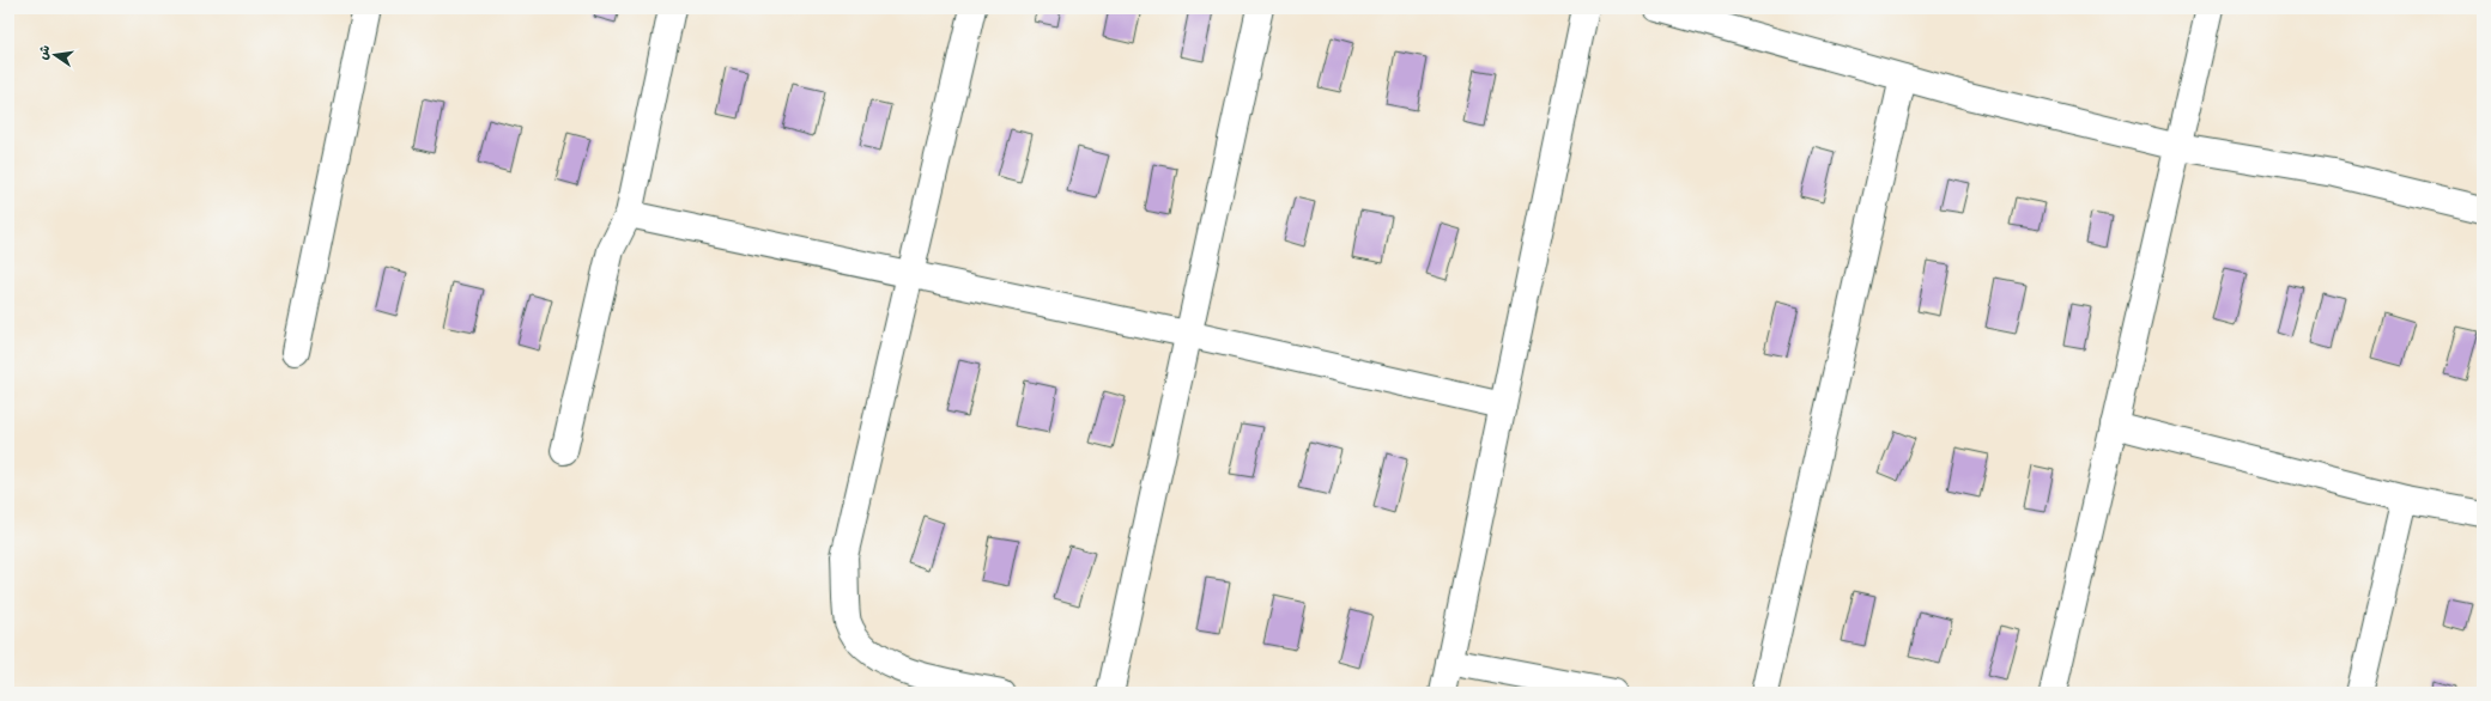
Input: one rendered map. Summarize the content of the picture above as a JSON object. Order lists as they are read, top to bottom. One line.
{"north":"left"}
